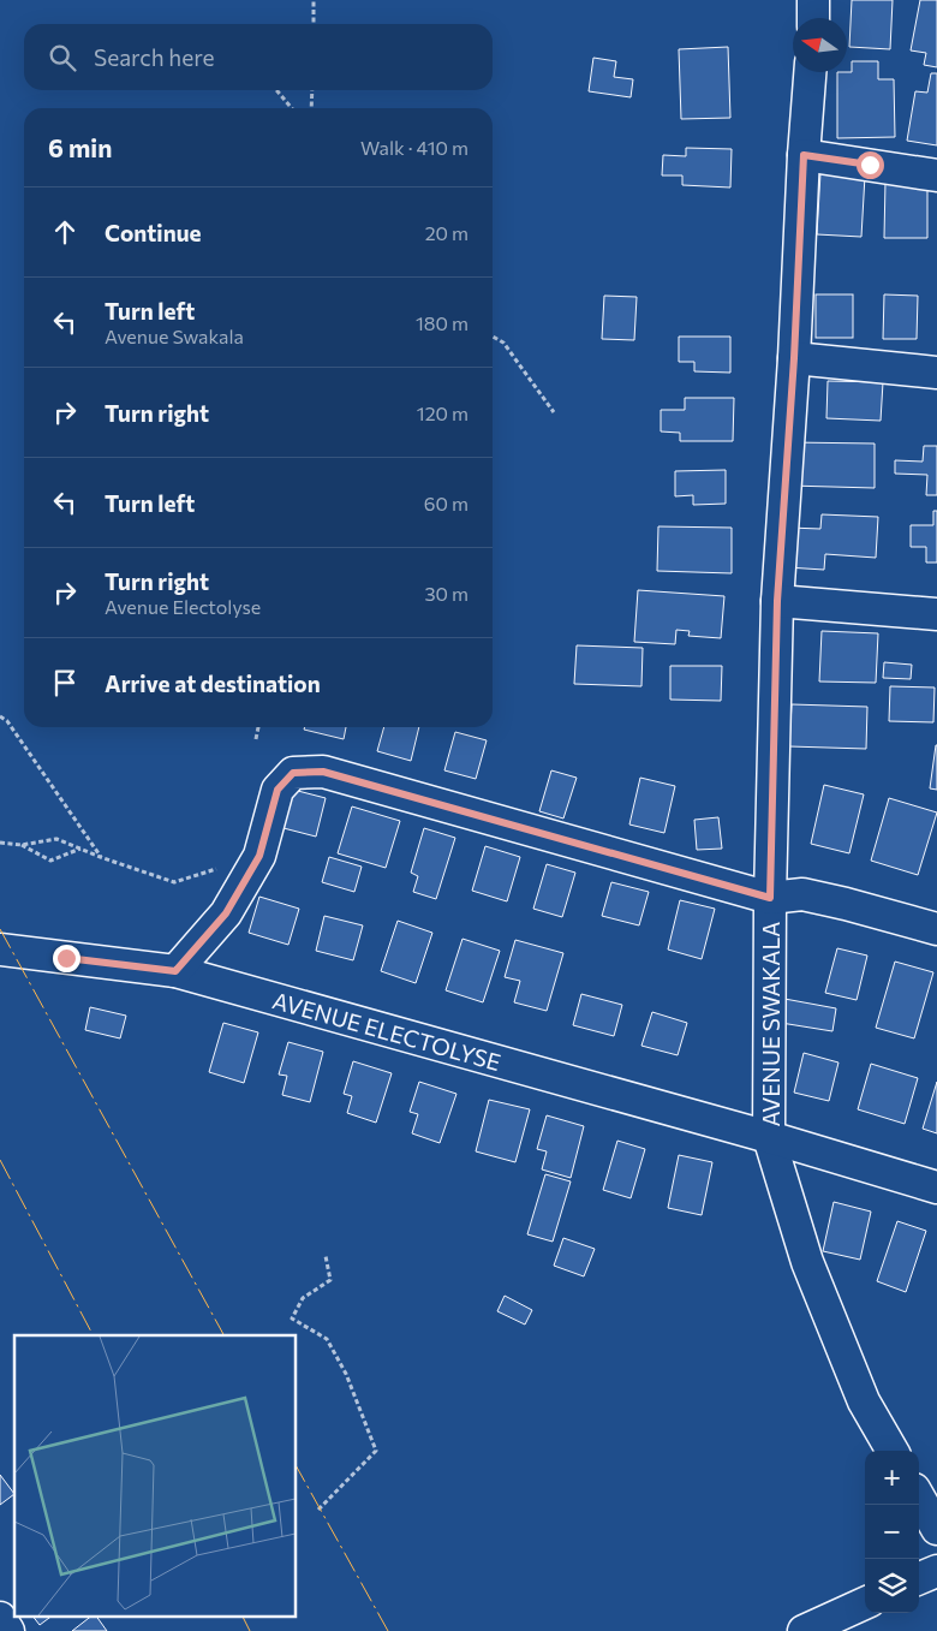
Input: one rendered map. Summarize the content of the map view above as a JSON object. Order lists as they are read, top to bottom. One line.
{"streets":{"street":["AVENUE SWAKALA","AVENUE ELECTOLYSE"]},"crossings":[["AVENUE SWAKALA","AVENUE ELECTOLYSE"]],"north":"left","page":{"search":"Search here","heading":["6 min","Walk · 410 m"],"list":[["Continue","20 m"],["Turn left","Avenue Swakala","180 m"],["Turn right","120 m"],["Turn left","60 m"],["Turn right","Avenue Electolyse","30 m"],"Arrive at destination"],"map_buttons":["+","−"]}}
